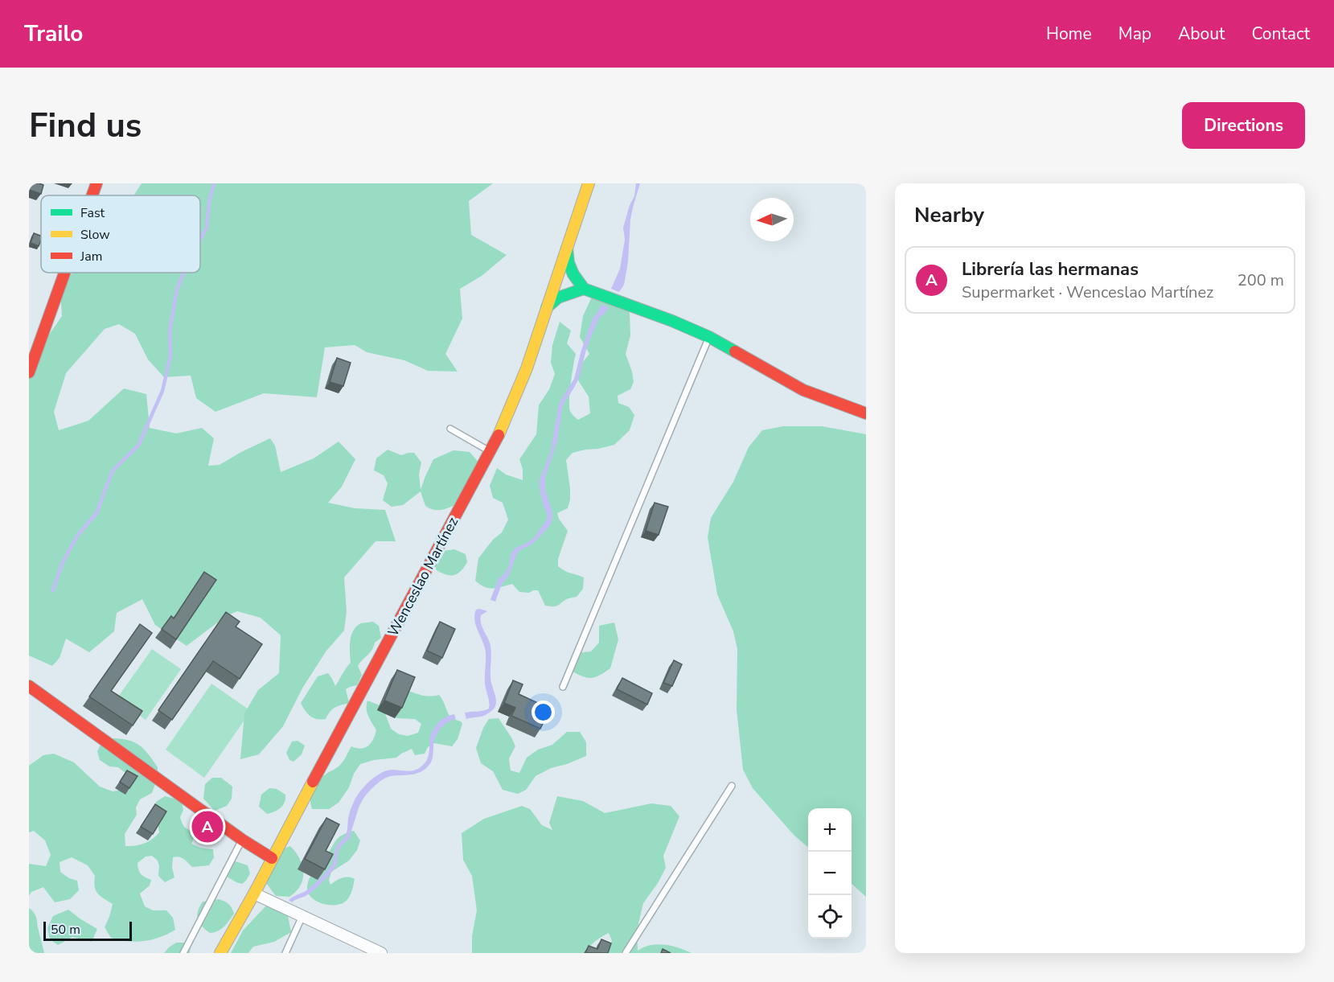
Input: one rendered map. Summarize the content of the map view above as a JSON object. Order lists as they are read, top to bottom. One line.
{"streets":{"street":["Wenceslao Martínez"]},"legend":["Fast","Slow","Jam"],"scale_bar":"50 m","north":"left","page":{"header":"Trailo","nav":["Home","Map","About","Contact"],"buttons":"Directions","title":"Find us","heading":"Nearby","list":[{"mark":"A","name":"Librería las hermanas","note":"Supermarket · Wenceslao Martínez","value":"200 m"}],"map_buttons":["+","−"],"pins":"A","scale":"50 m"}}
